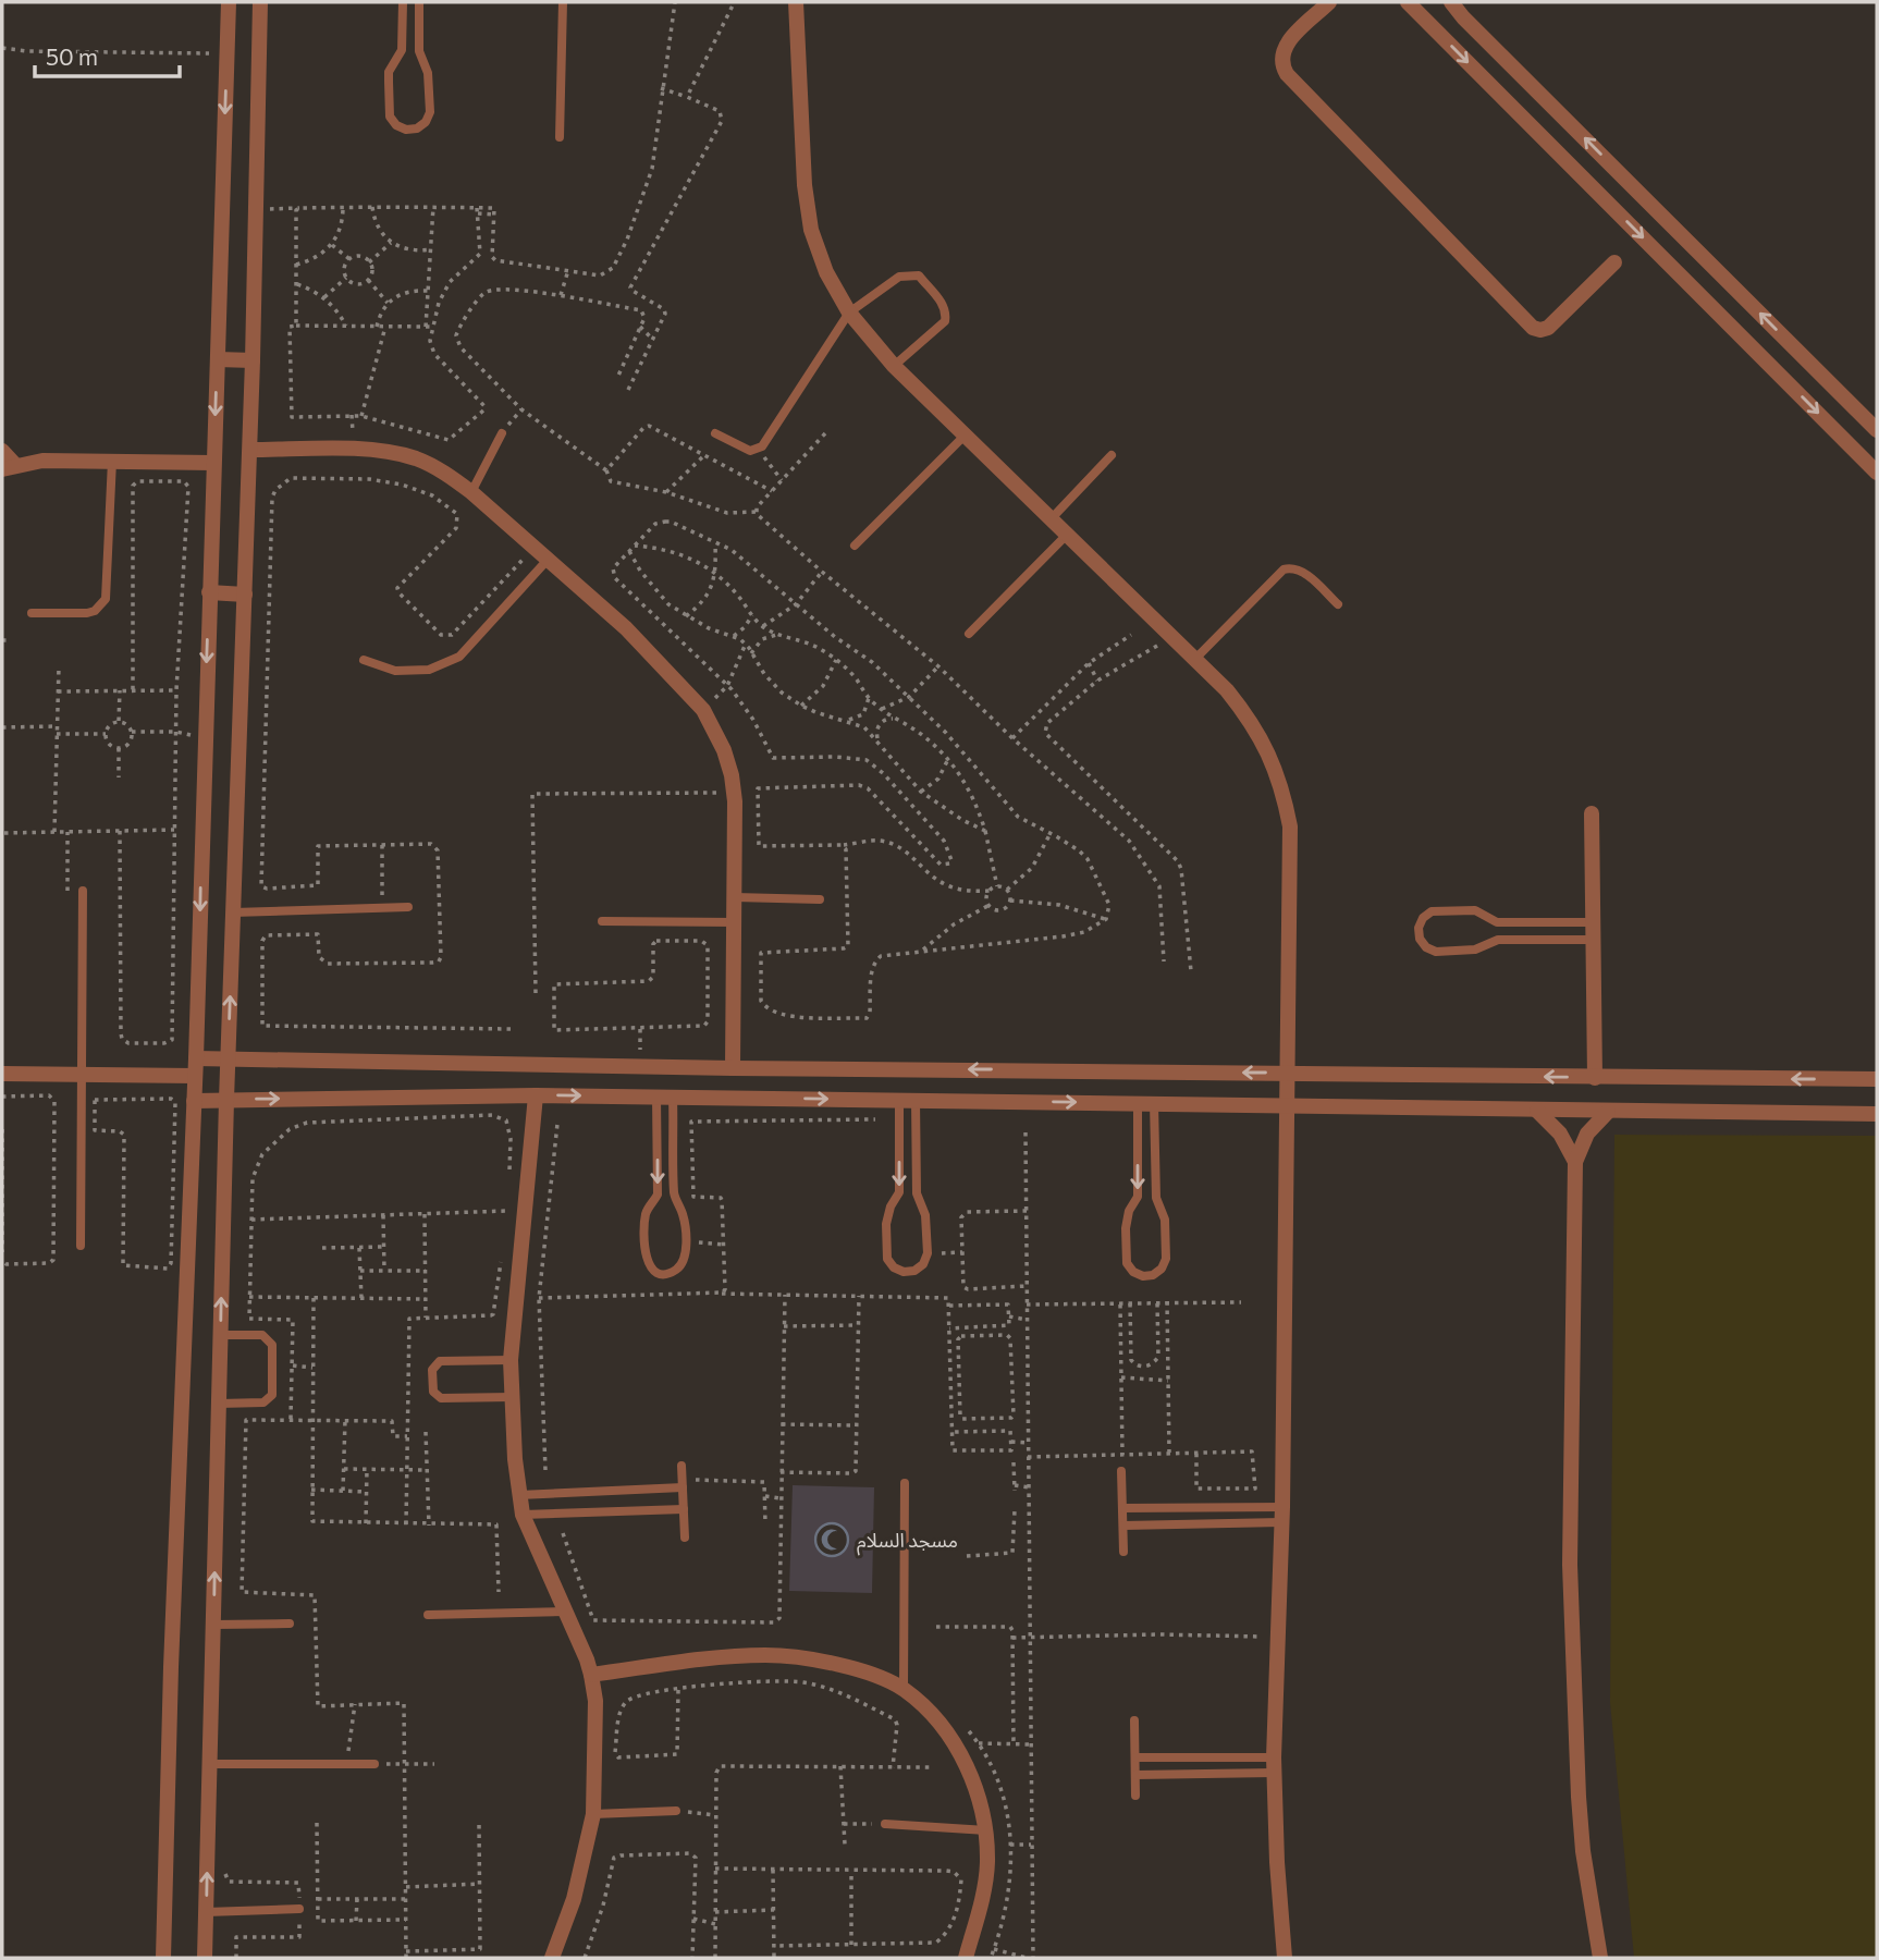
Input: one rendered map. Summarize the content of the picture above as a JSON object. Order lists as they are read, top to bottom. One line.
{"places":{"mosque":["مسجد السلام"]},"scale_bar":"50 m"}
